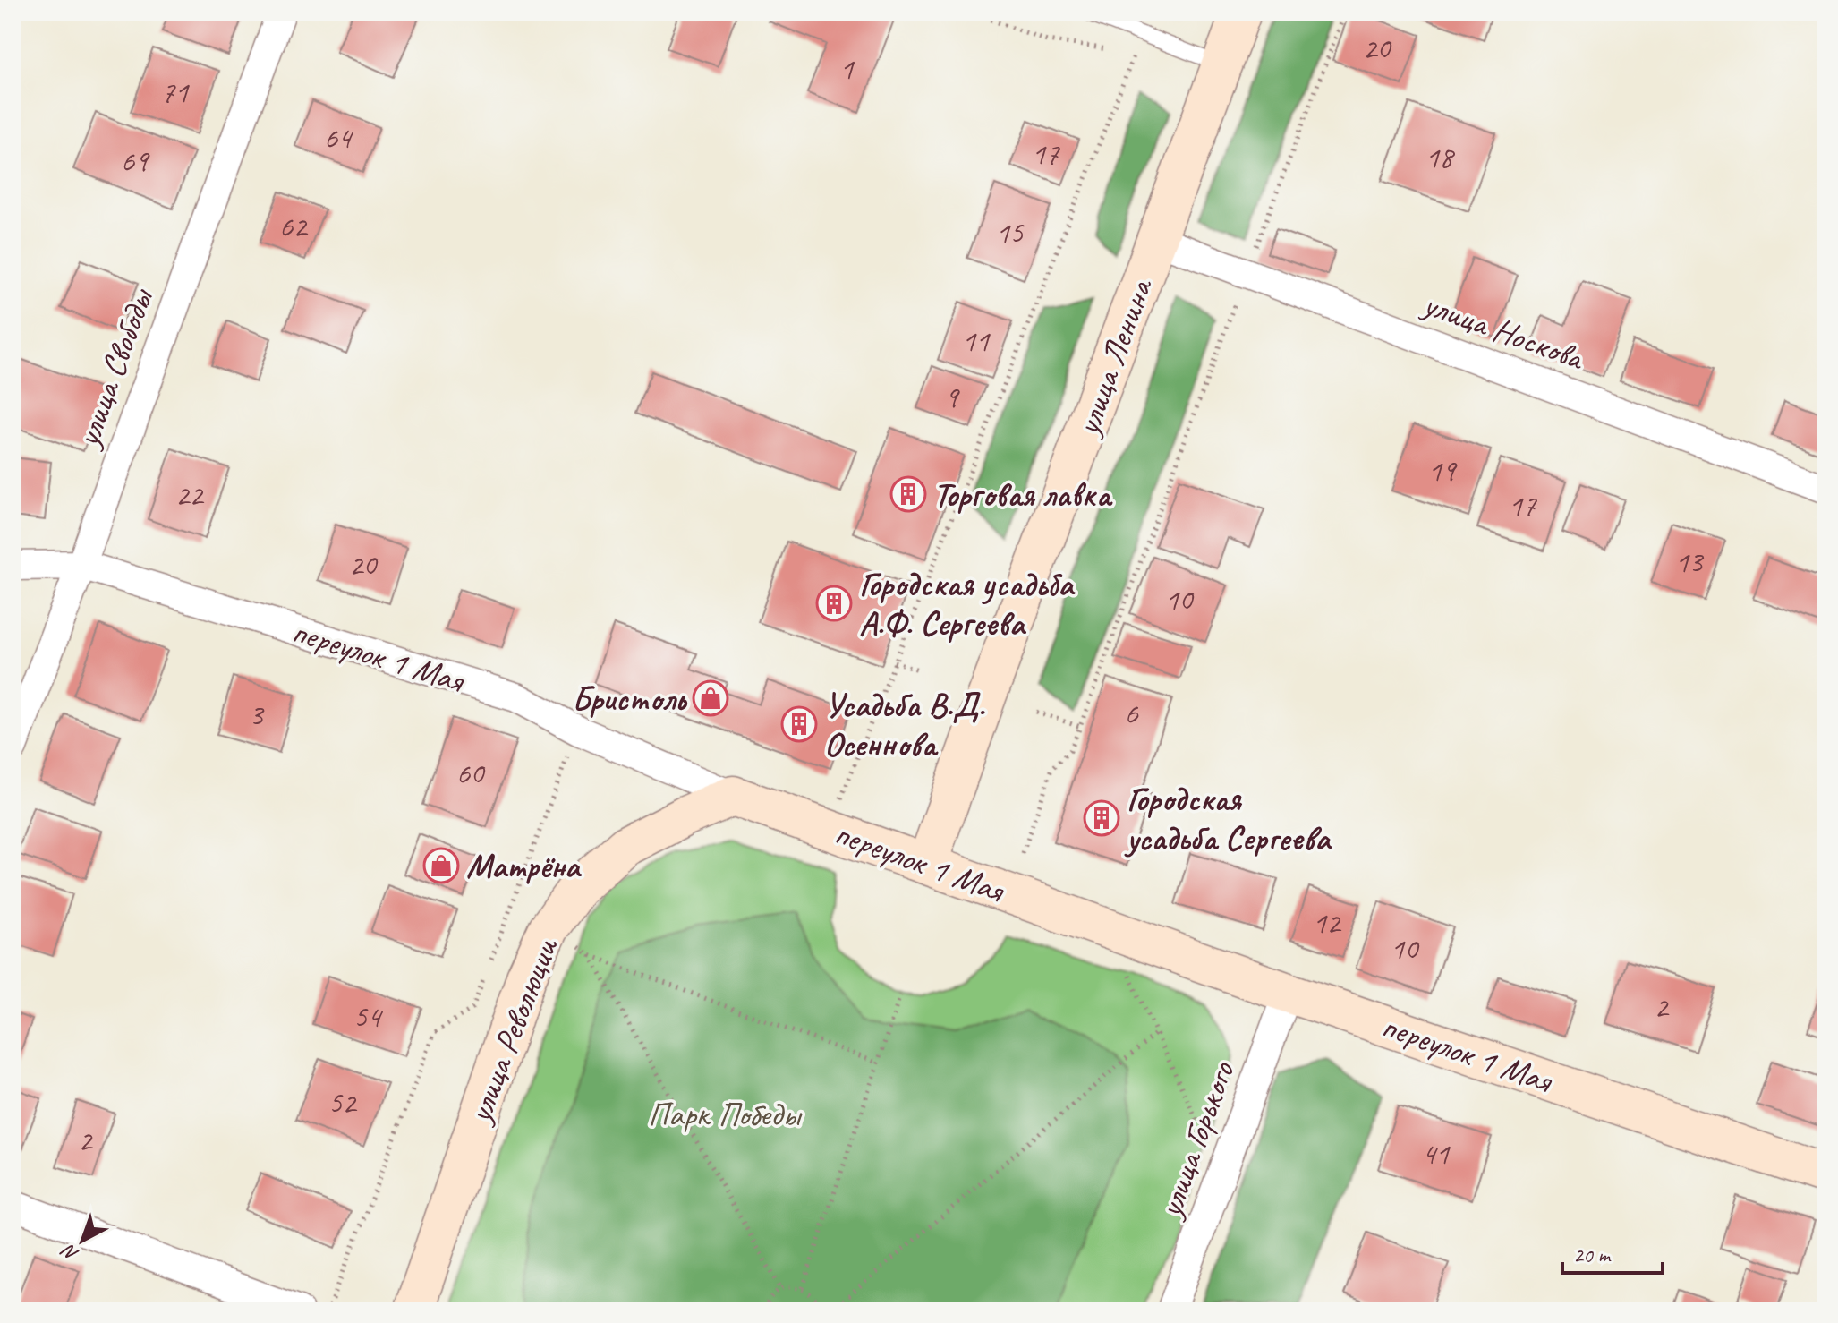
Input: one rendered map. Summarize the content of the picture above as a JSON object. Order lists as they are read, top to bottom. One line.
{"streets":{"main road":["улица Ленина","переулок 1 Мая","улица Революции"],"street":["улица Носкова","улица Свободы","улица Горького"]},"crossings":[["улица Носкова","улица Ленина"],["улица Ленина","переулок 1 Мая"],["улица Свободы","переулок 1 Мая"],["переулок 1 Мая","улица Революции"],["переулок 1 Мая","улица Горького"]],"parks":["Парк Победы"],"places":{"building":["Торговая лавка","Городская усадьба А.Ф. Сергеева","Усадьба В.Д. Осеннова","Городская усадьба Сергеева"],"shop":["Бристоль","Матрёна"]},"house_numbers":["20","1","71","64","17","18","69","62","15","11","9","19","22","17","13","20","10","6","3","60","12","10","2","54","52","2","41"],"scale_bar":"20 m","north":"bottom left"}
